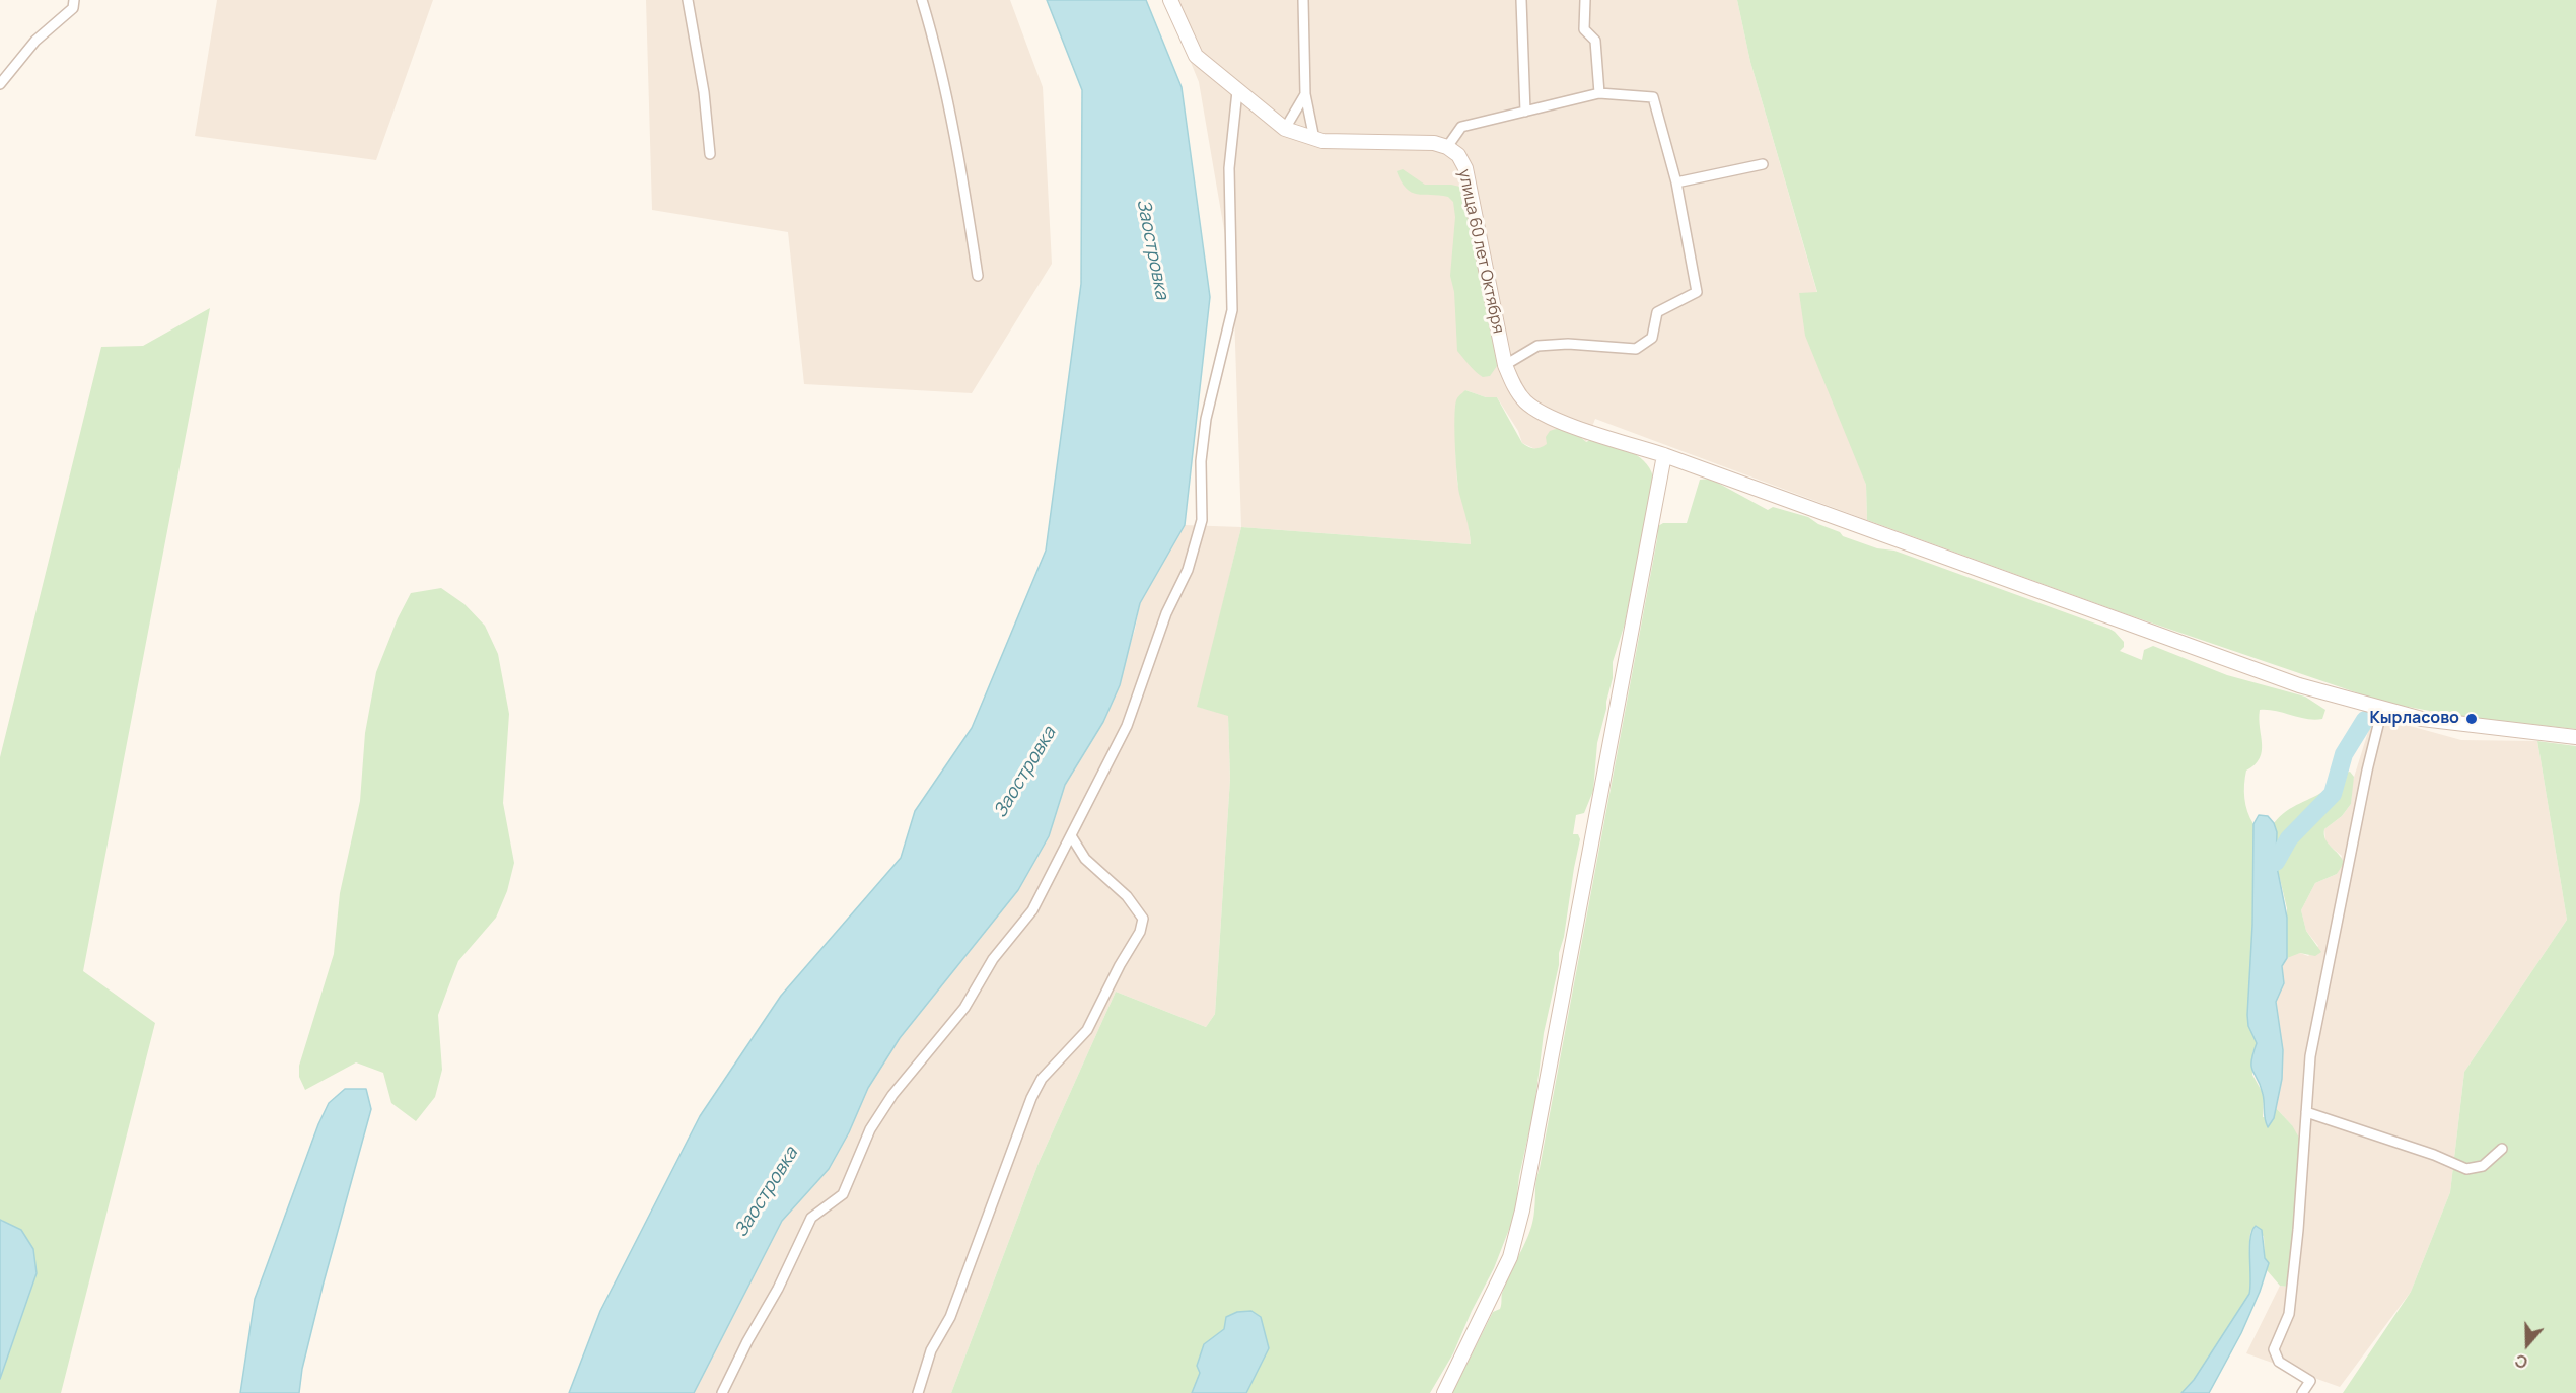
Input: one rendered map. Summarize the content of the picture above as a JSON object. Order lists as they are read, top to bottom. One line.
{"streets":{"street":["улица 60 лет Октября"]},"water":["Заостровка"],"places":["Кырласово"],"north":"bottom"}
